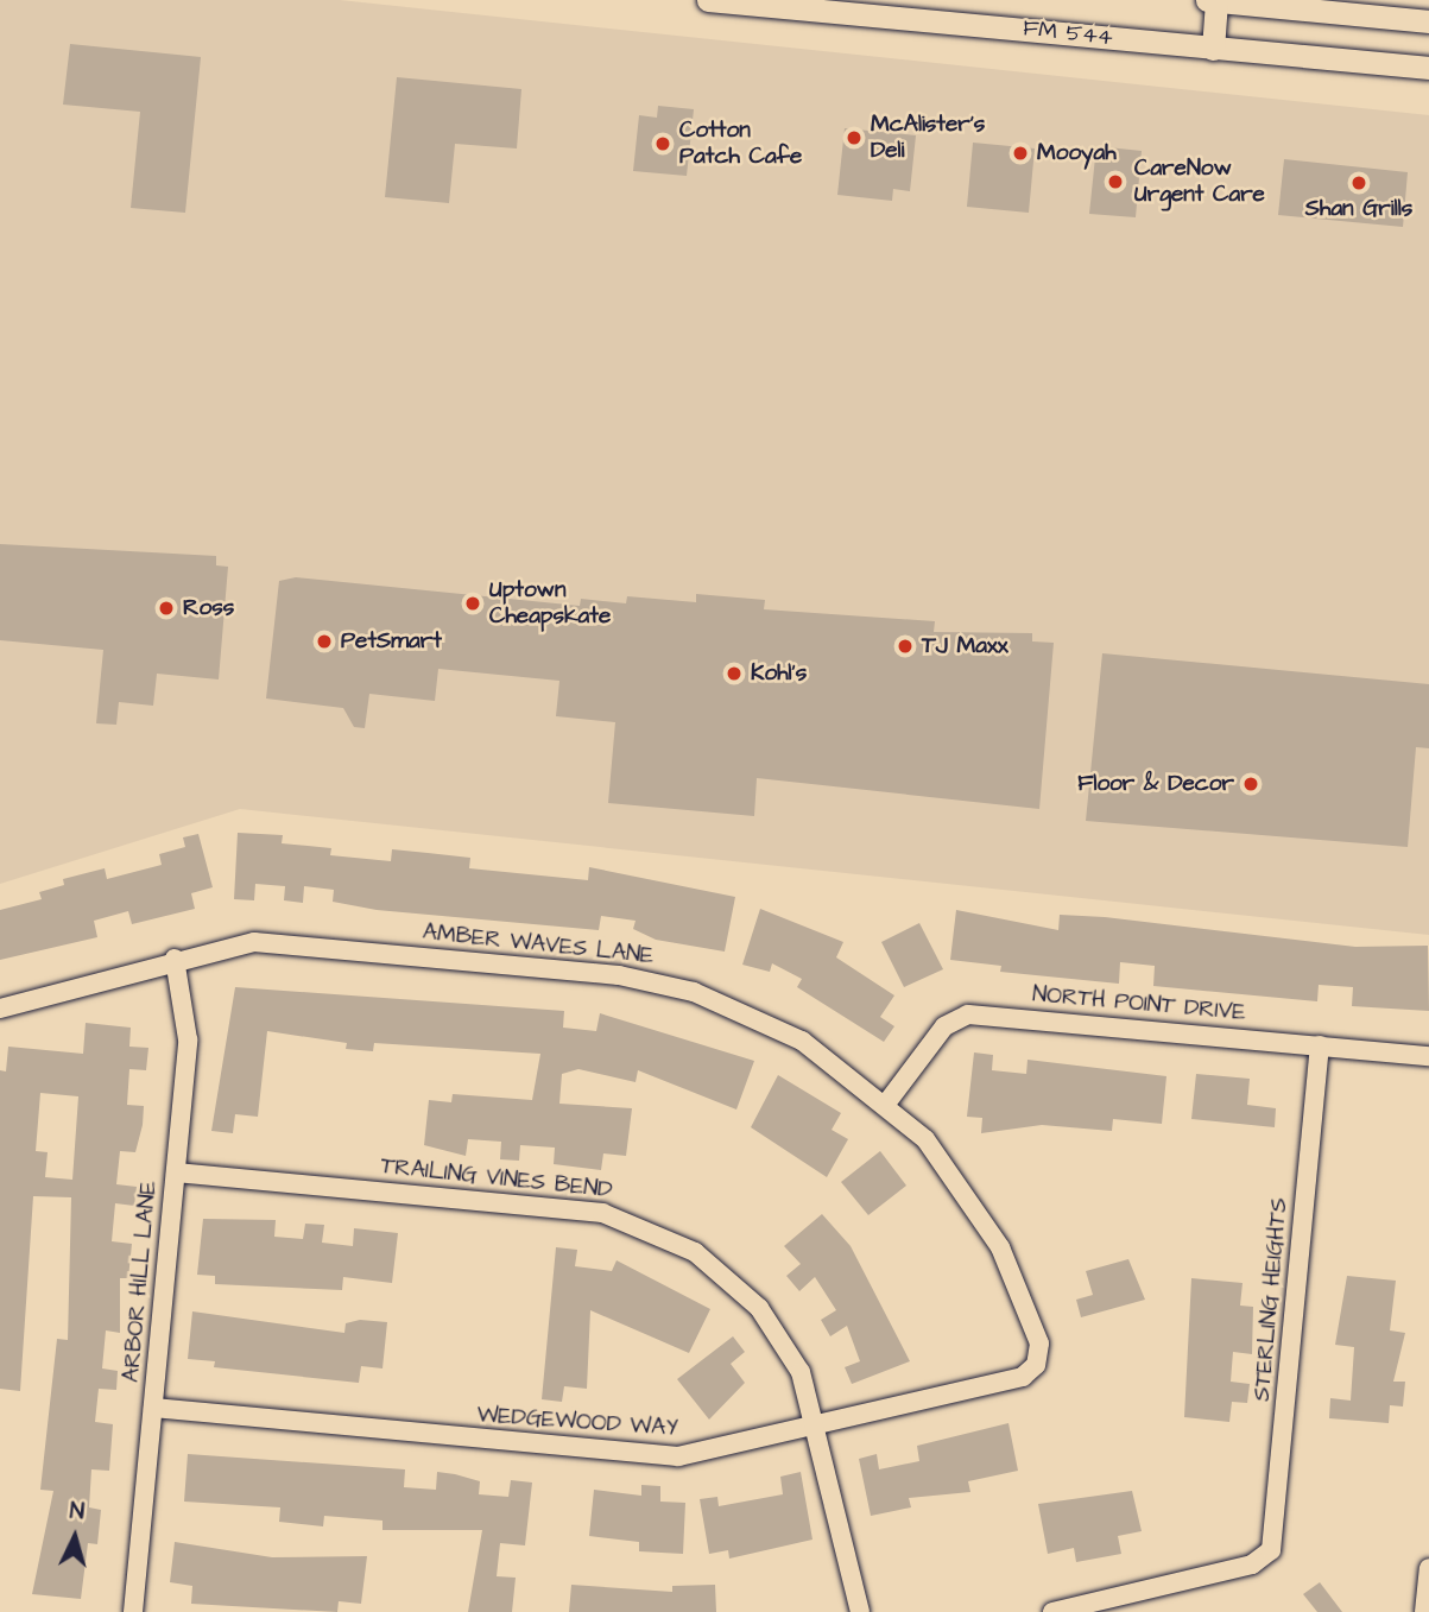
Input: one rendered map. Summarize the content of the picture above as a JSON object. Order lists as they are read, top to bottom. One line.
{"streets":{"main road":["FM 544"],"street":["AMBER WAVES LANE","NORTH POINT DRIVE","TRAILING VINES BEND","ARBOR HILL LANE","STERLING HEIGHTS","WEDGEWOOD WAY"]},"crossings":[["AMBER WAVES LANE","NORTH POINT DRIVE"],["AMBER WAVES LANE","ARBOR HILL LANE"],["AMBER WAVES LANE","WEDGEWOOD WAY"],["NORTH POINT DRIVE","STERLING HEIGHTS"],["TRAILING VINES BEND","ARBOR HILL LANE"],["TRAILING VINES BEND","WEDGEWOOD WAY"],["ARBOR HILL LANE","WEDGEWOOD WAY"]],"places":["McAlister's Deli","Cotton Patch Cafe","Mooyah","CareNow Urgent Care","Shan Grills","Uptown Cheapskate","Ross","PetSmart","TJ Maxx","Kohl's","Floor & Decor"],"north":"top"}
